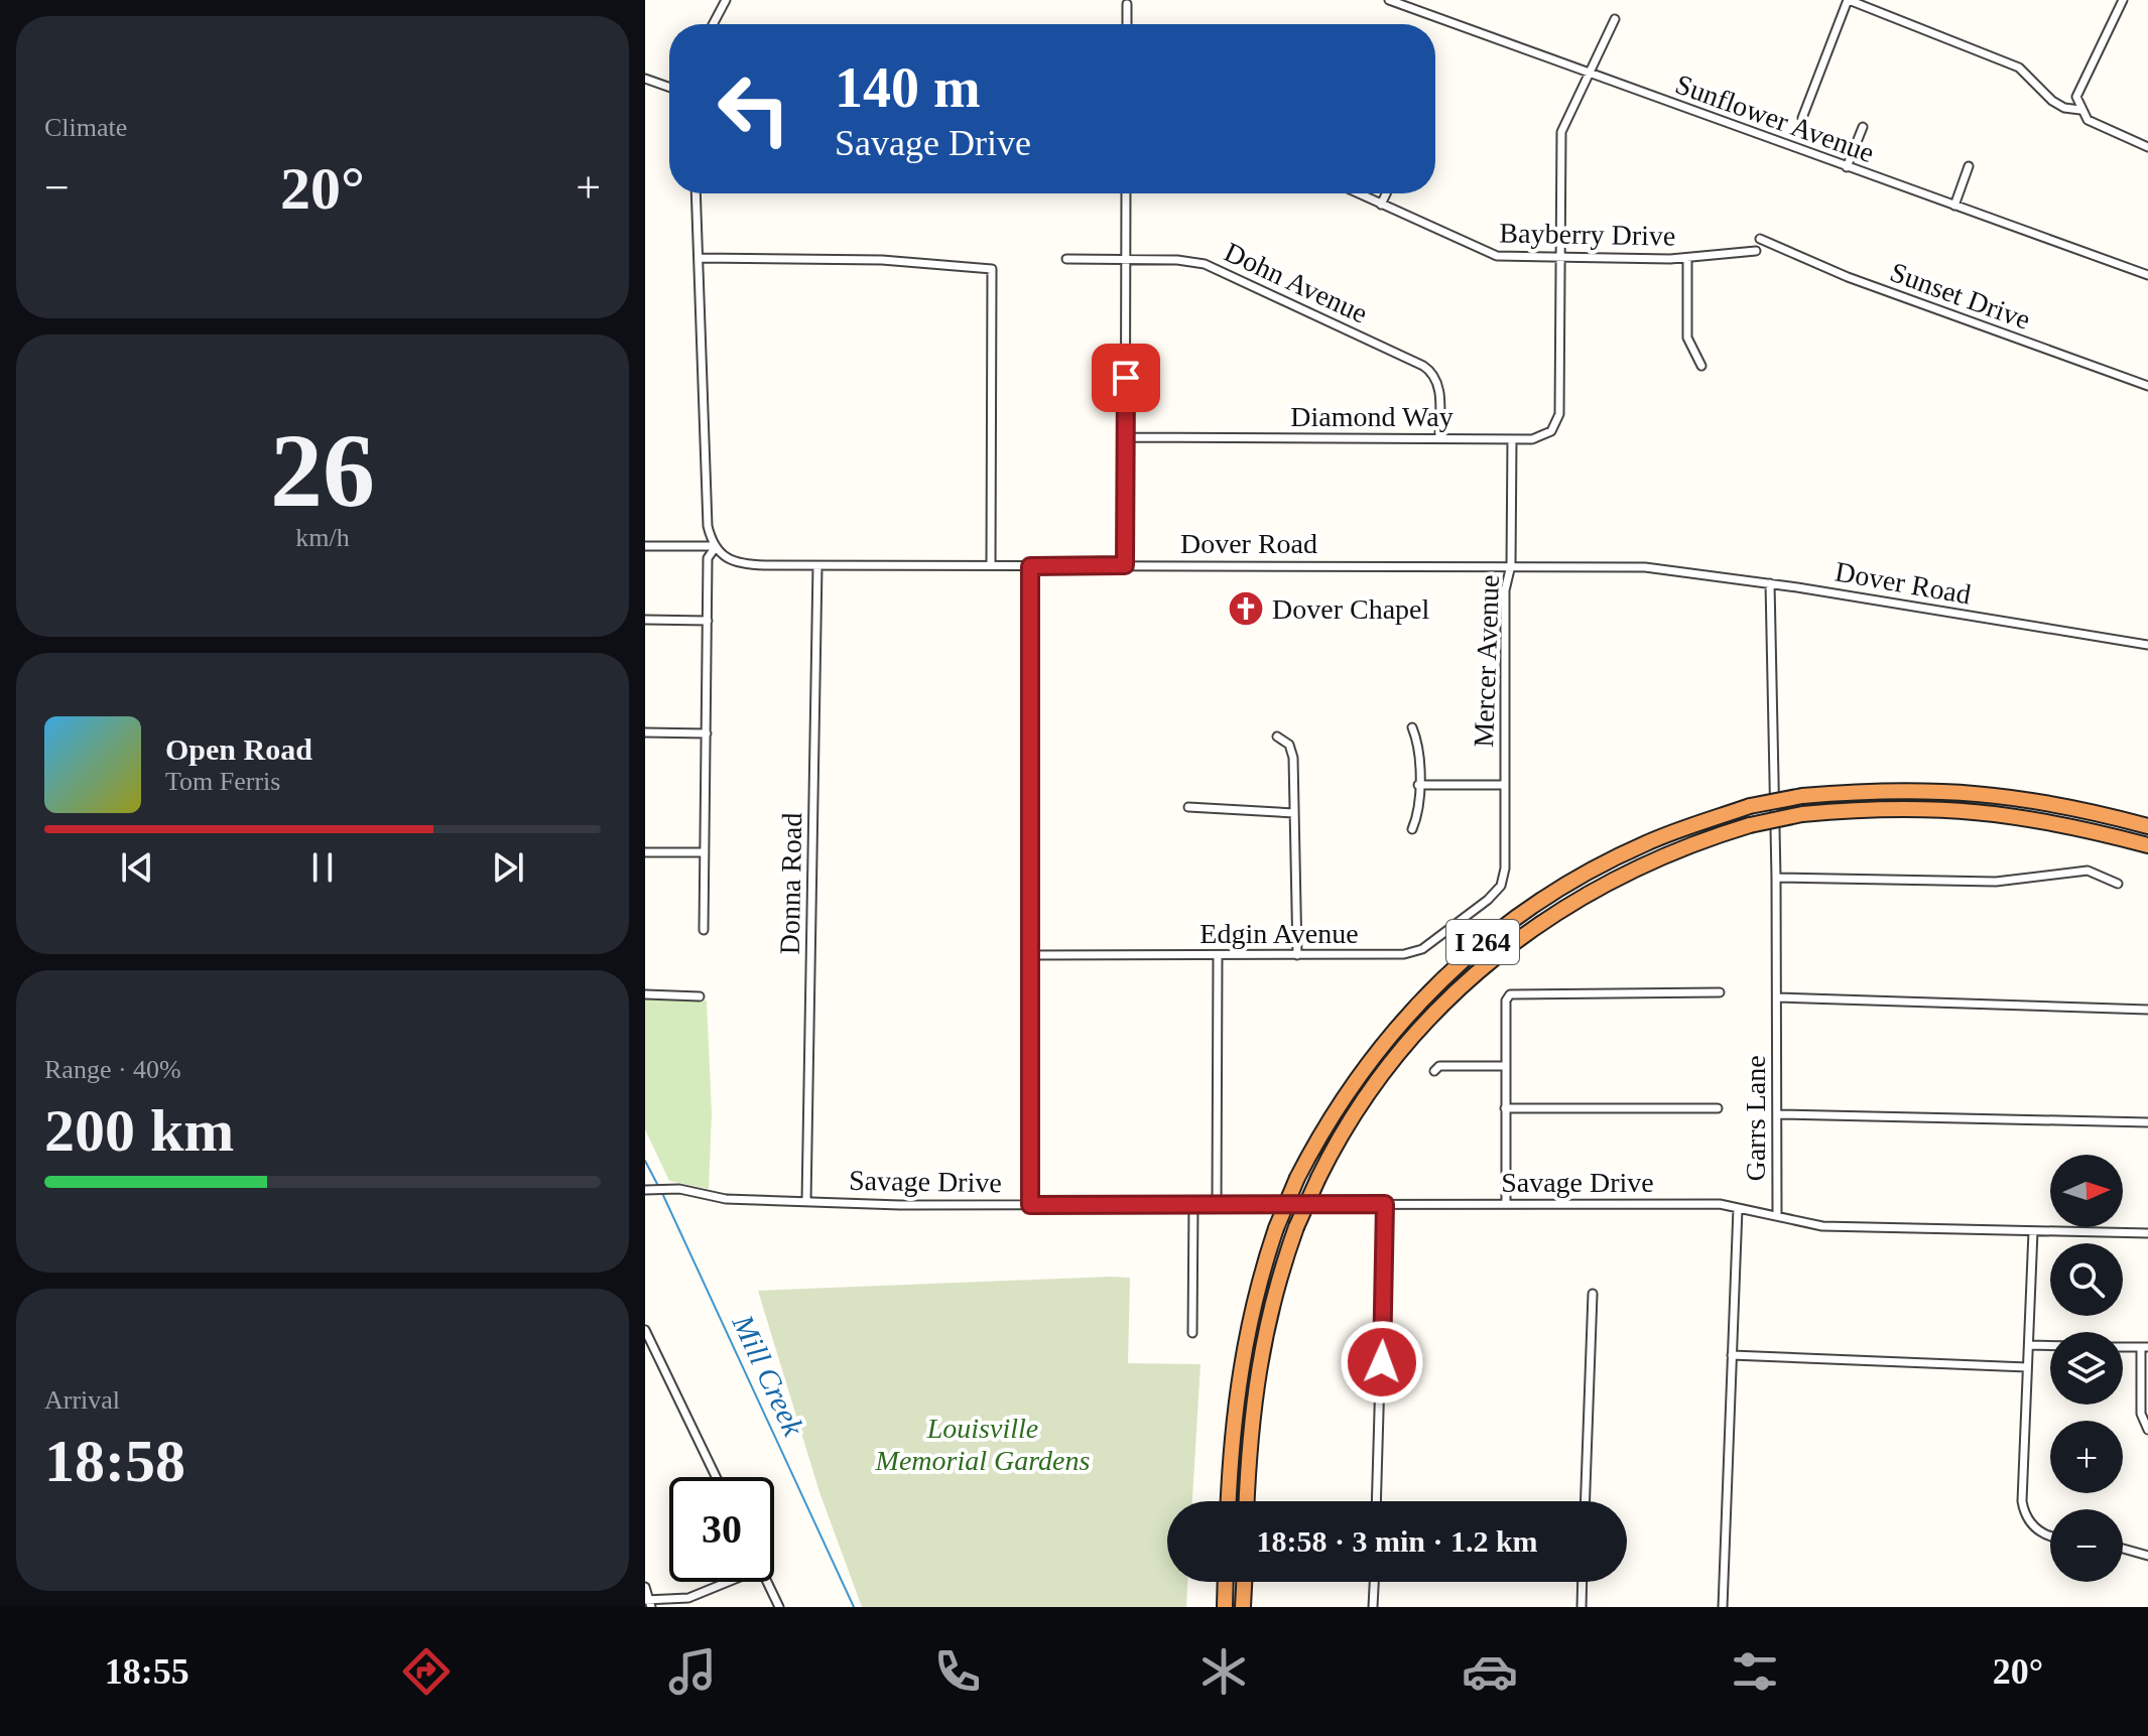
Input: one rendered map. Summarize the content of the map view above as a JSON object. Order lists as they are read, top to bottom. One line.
{"streets":{"highway":["I 264"],"street":["Sunflower Avenue","Bayberry Drive","Dohn Avenue","Sunset Drive","Diamond Way","Dover Road","Mercer Avenue","Donna Road","Edgin Avenue","Garrs Lane","Savage Drive"]},"crossings":[["Sunflower Avenue","Diamond Way"],["Bayberry Drive","Diamond Way"],["Dohn Avenue","Diamond Way"],["Diamond Way","Mercer Avenue"],["Dover Road","Mercer Avenue"],["Dover Road","Donna Road"],["Dover Road","Garrs Lane"],["Mercer Avenue","Edgin Avenue"],["Donna Road","Savage Drive"],["Garrs Lane","Savage Drive"]],"water":["Mill Creek"],"parks":["Louisville Memorial Gardens"],"places":{"church":["Dover Chapel"]},"north":"right","page":{"tile":["Climate",["26","km/h"],["Range · 40%","200 km"],["Arrival","18:58"]],"turn":["140 m","Savage Drive"],"heat":["−","20°","+"],"song":["Open Road","Tom Ferris"],"map_buttons":["+","−"],"limit":"30","trip":"18:58 · 3 min · 1.2 km","tabs":["18:55","20°"]}}
